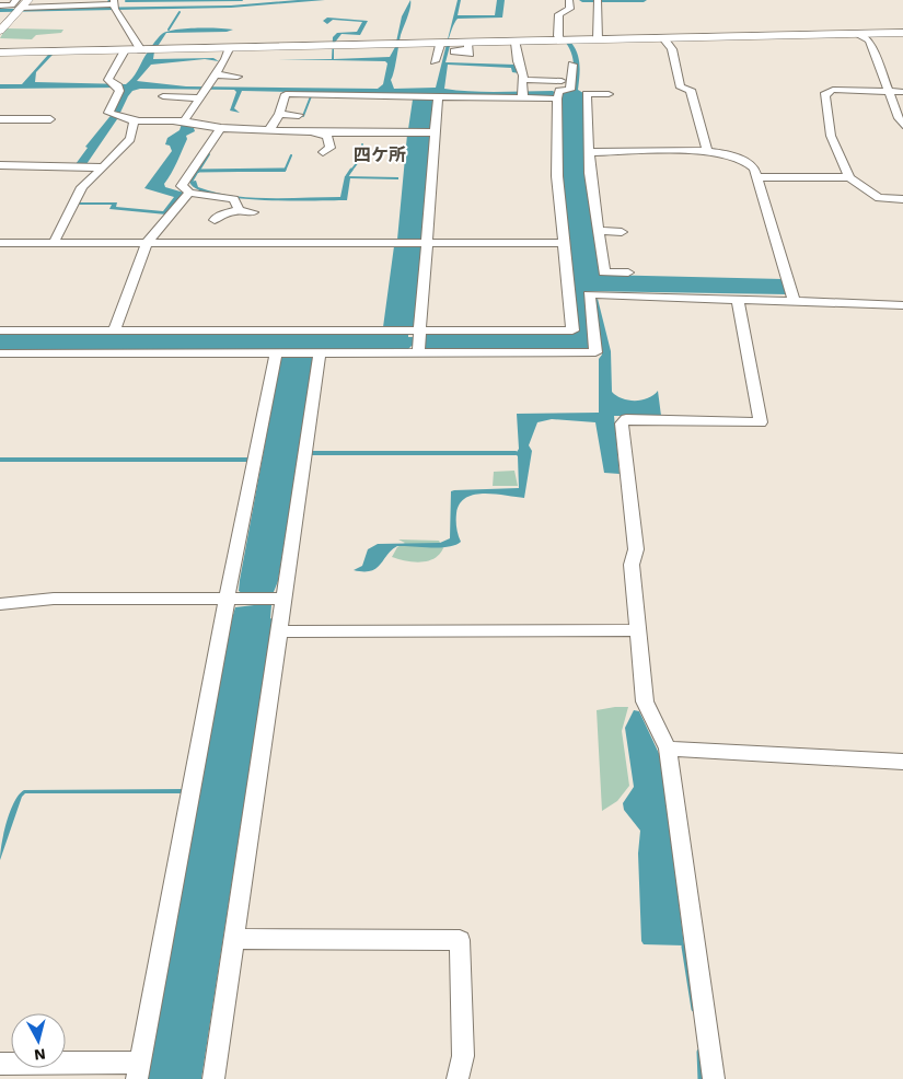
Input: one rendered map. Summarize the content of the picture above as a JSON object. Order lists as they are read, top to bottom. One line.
{"districts":["四ケ所"],"north":"bottom"}
